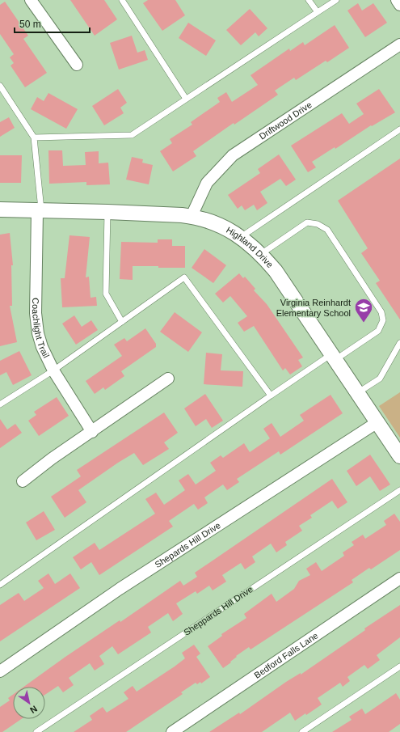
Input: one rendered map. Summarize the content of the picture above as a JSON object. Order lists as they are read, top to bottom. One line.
{"streets":{"street":["Driftwood Drive","Highland Drive","Coachlight Trail","Shepards Hill Drive","Bedford Falls Lane"],"lane":["Sheppards Hill Drive"]},"crossings":[["Driftwood Drive","Highland Drive"],["Highland Drive","Coachlight Trail"],["Highland Drive","Shepards Hill Drive"]],"places":{"school or university":["Virginia Reinhardt Elementary School"]},"scale_bar":"50 m","north":"bottom right"}
